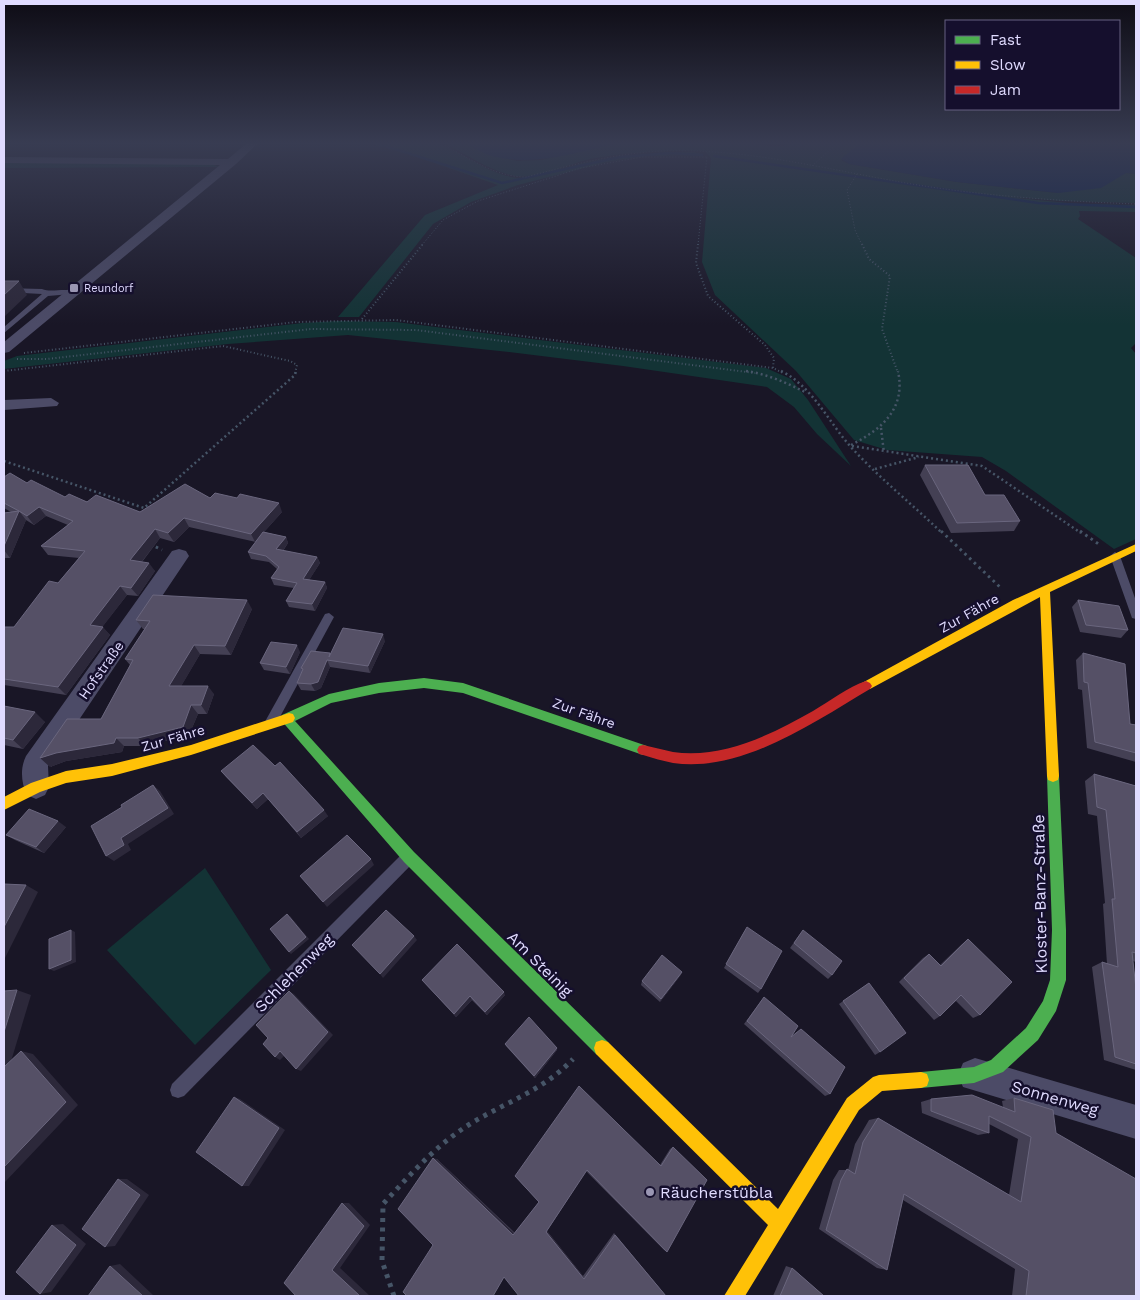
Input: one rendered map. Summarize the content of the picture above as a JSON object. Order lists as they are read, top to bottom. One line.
{"streets":{"street":["Zur Fähre","Hofstraße","Kloster-Banz-Straße","Am Steinig","Sonnenweg"],"lane":["Schlehenweg"]},"crossings":[["Zur Fähre","Hofstraße"],["Zur Fähre","Kloster-Banz-Straße"],["Zur Fähre","Am Steinig"],["Kloster-Banz-Straße","Am Steinig"],["Kloster-Banz-Straße","Sonnenweg"],["Am Steinig","Schlehenweg"]],"places":{"transit":["Reundorf"],"other":["Räucherstübla"]},"legend":["Fast","Slow","Jam"]}
